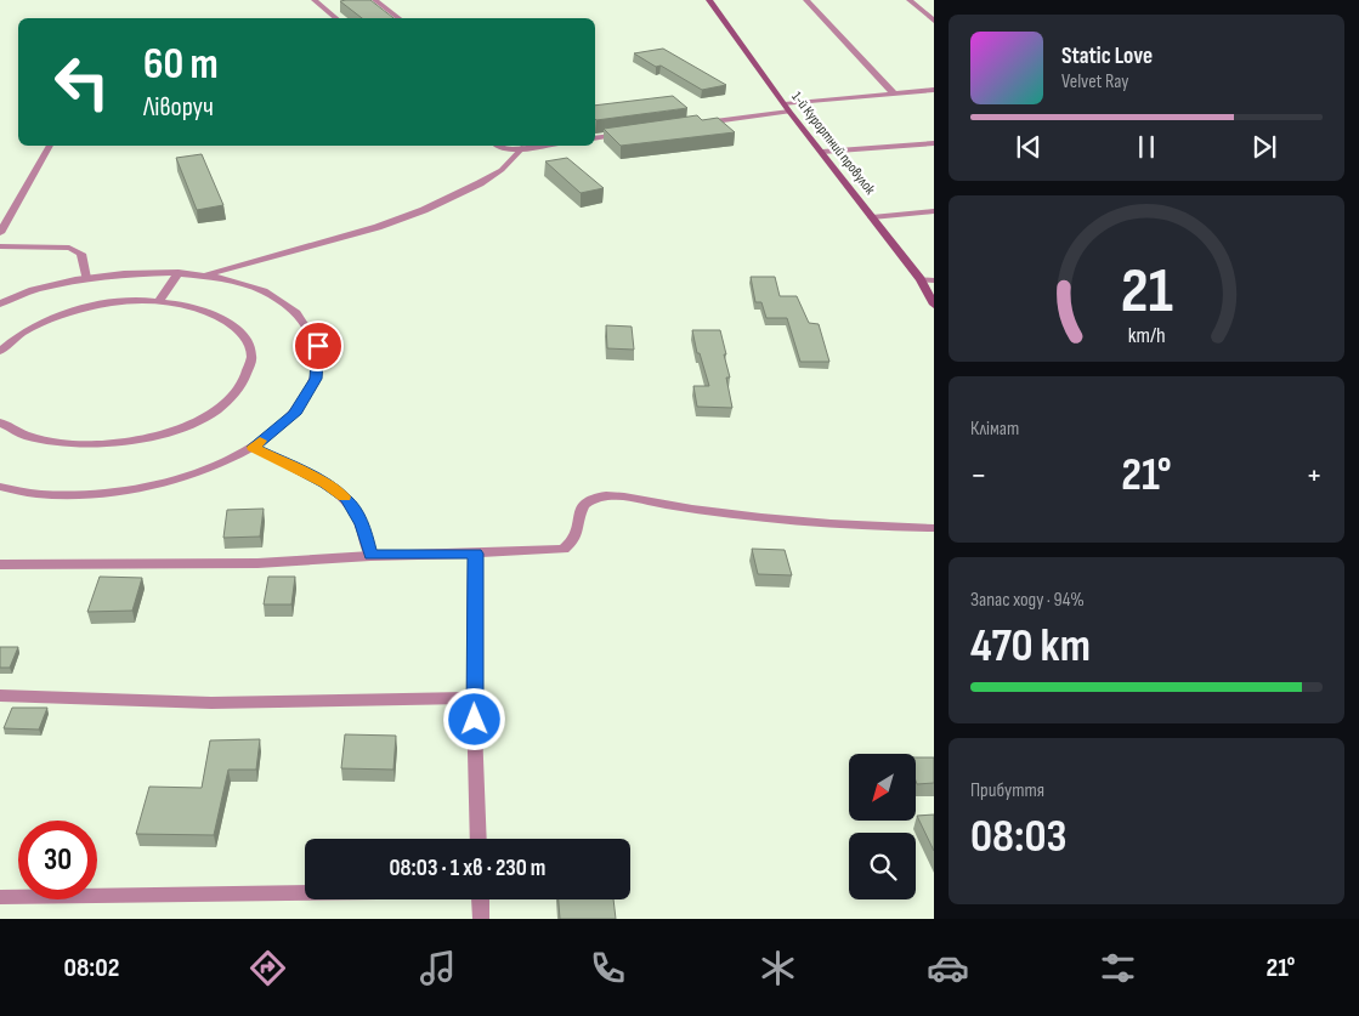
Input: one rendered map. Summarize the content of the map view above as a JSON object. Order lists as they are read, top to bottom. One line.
{"streets":{"street":["1-й Курортний провулок"]},"north":"bottom left","page":{"turn":["60 m","Ліворуч"],"song":["Static Love","Velvet Ray"],"tile":["Клімат",["Запас ходу · 94%","470 km"],["Прибуття","08:03"]],"heat":["−","21°","+"],"limit":"30","trip":"08:03 · 1 хв · 230 m","tabs":["08:02","21°"],"gauge":["21","km/h"]}}
